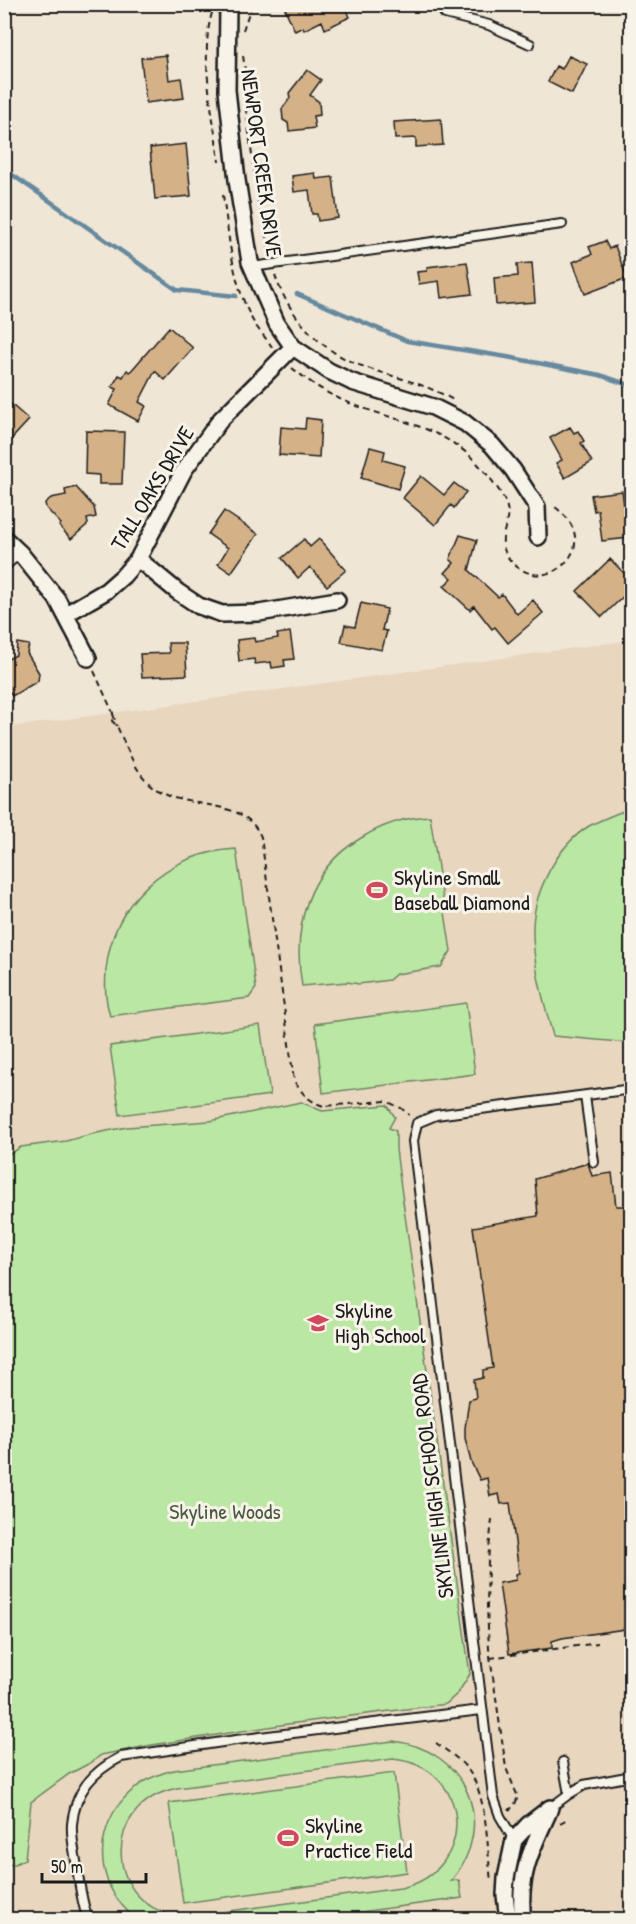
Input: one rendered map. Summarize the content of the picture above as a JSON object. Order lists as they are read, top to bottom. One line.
{"streets":{"street":["NEWPORT CREEK DRIVE","TALL OAKS DRIVE"],"lane":["SKYLINE HIGH SCHOOL ROAD"]},"crossings":[["NEWPORT CREEK DRIVE","TALL OAKS DRIVE"]],"parks":["Skyline Woods"],"places":{"sports":["Skyline Small Baseball Diamond","Skyline Practice Field"],"school or university":["Skyline High School"]},"scale_bar":"50 m"}
